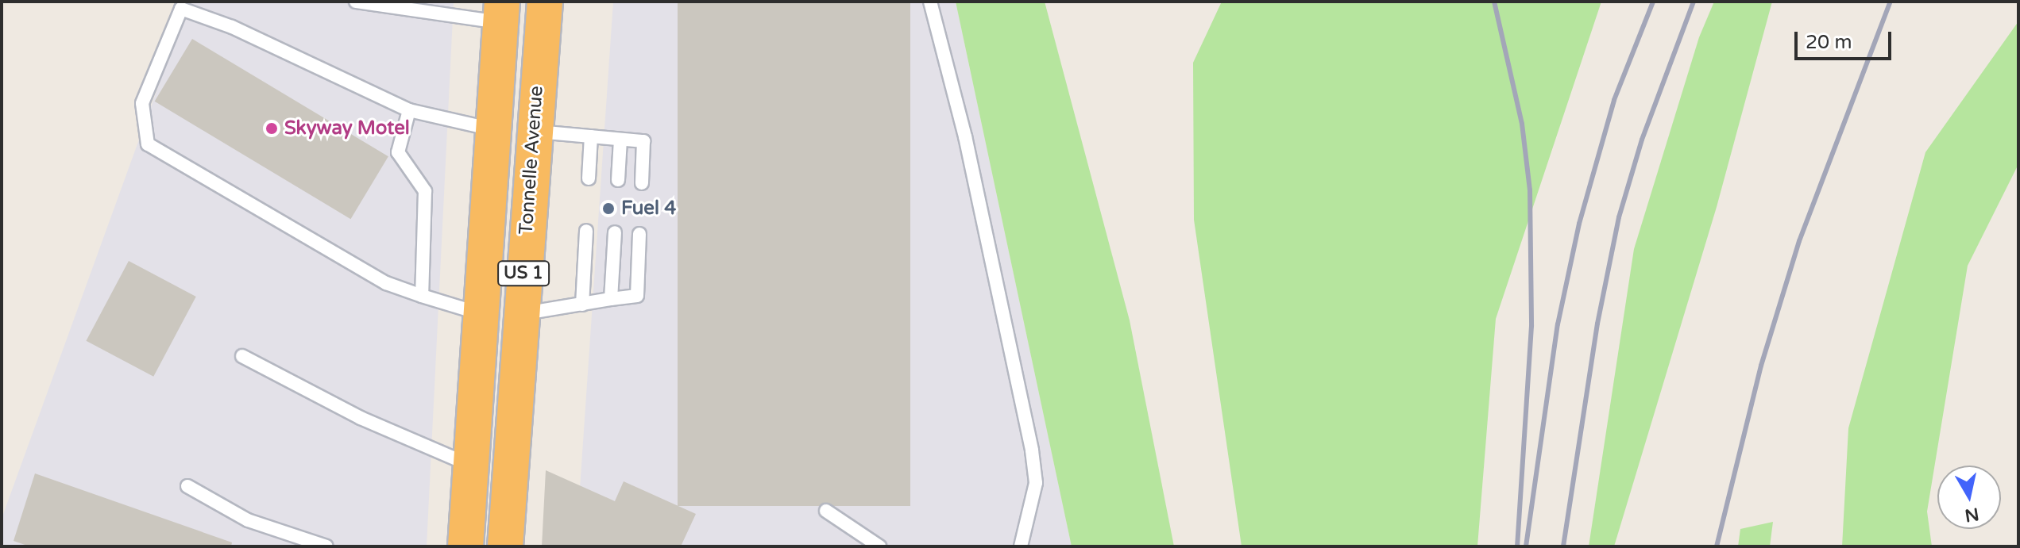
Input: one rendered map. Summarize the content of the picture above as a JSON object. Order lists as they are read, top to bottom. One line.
{"streets":{"highway":["Tonnelle Avenue","US 1"]},"places":["Skyway Motel","Fuel 4"],"scale_bar":"20 m","north":"bottom"}
